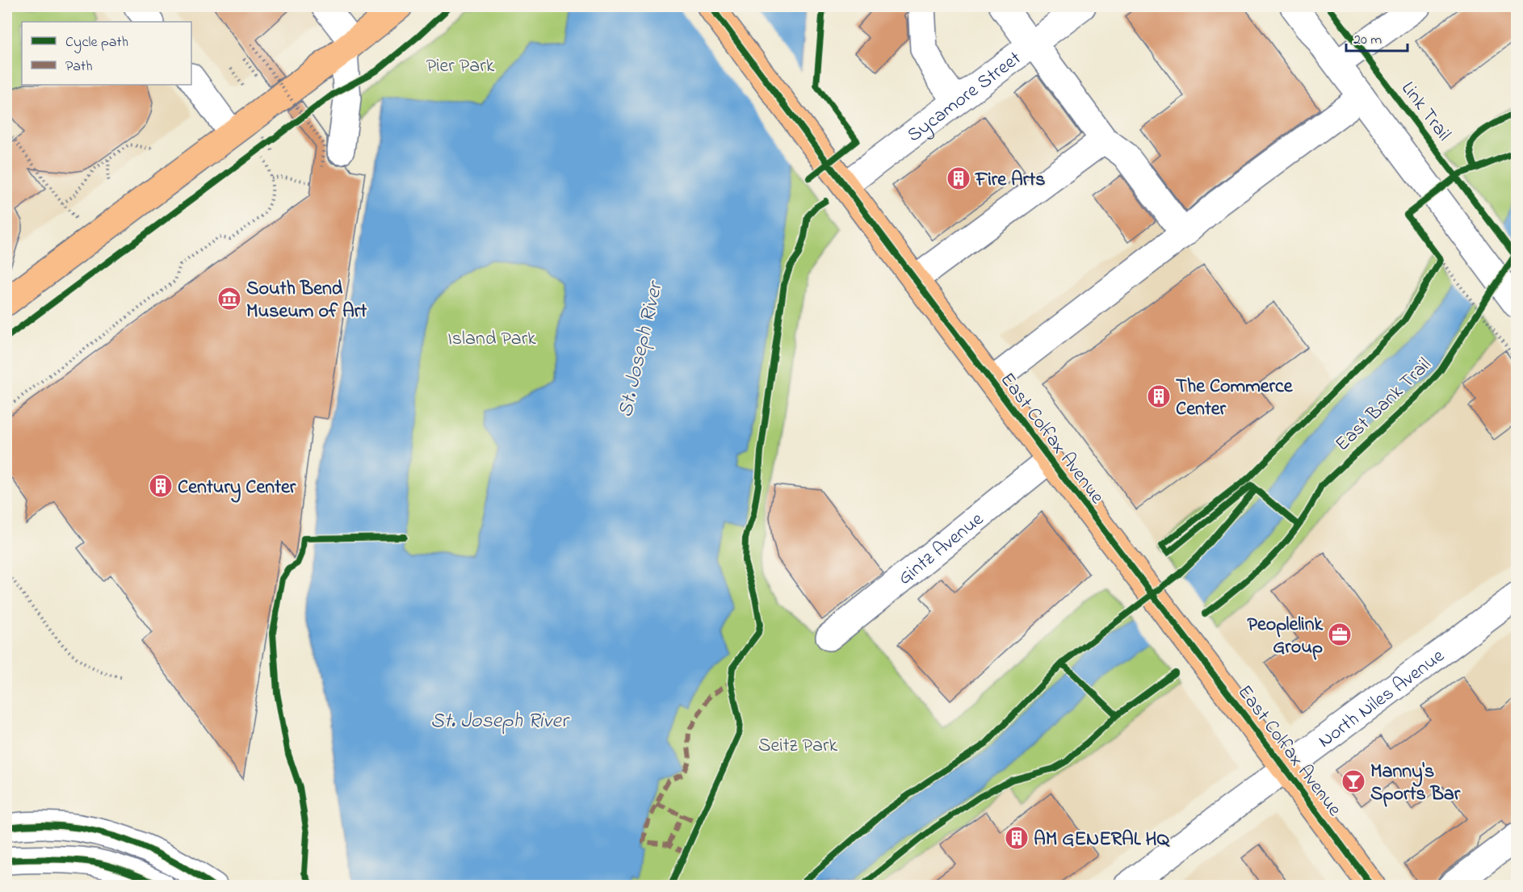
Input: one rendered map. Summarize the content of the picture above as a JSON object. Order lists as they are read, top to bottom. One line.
{"streets":{"main road":["East Colfax Avenue"],"street":["Sycamore Street","Gintz Avenue","North Niles Avenue"],"cycle path":["Link Trail","East Bank Trail"]},"crossings":[["Sycamore Street","East Colfax Avenue"],["East Colfax Avenue","Gintz Avenue"],["East Colfax Avenue","North Niles Avenue"]],"water":["St. Joseph River"],"parks":["Pier Park","Island Park","Seitz Park"],"places":{"building":["Fire Arts","The Commerce Center","Century Center","AM GENERAL HQ"],"museum":["South Bend Museum of Art"],"office":["Peoplelink Group"],"bar":["Manny's Sports Bar"]},"legend":["Cycle path","Path"],"scale_bar":"20 m"}
